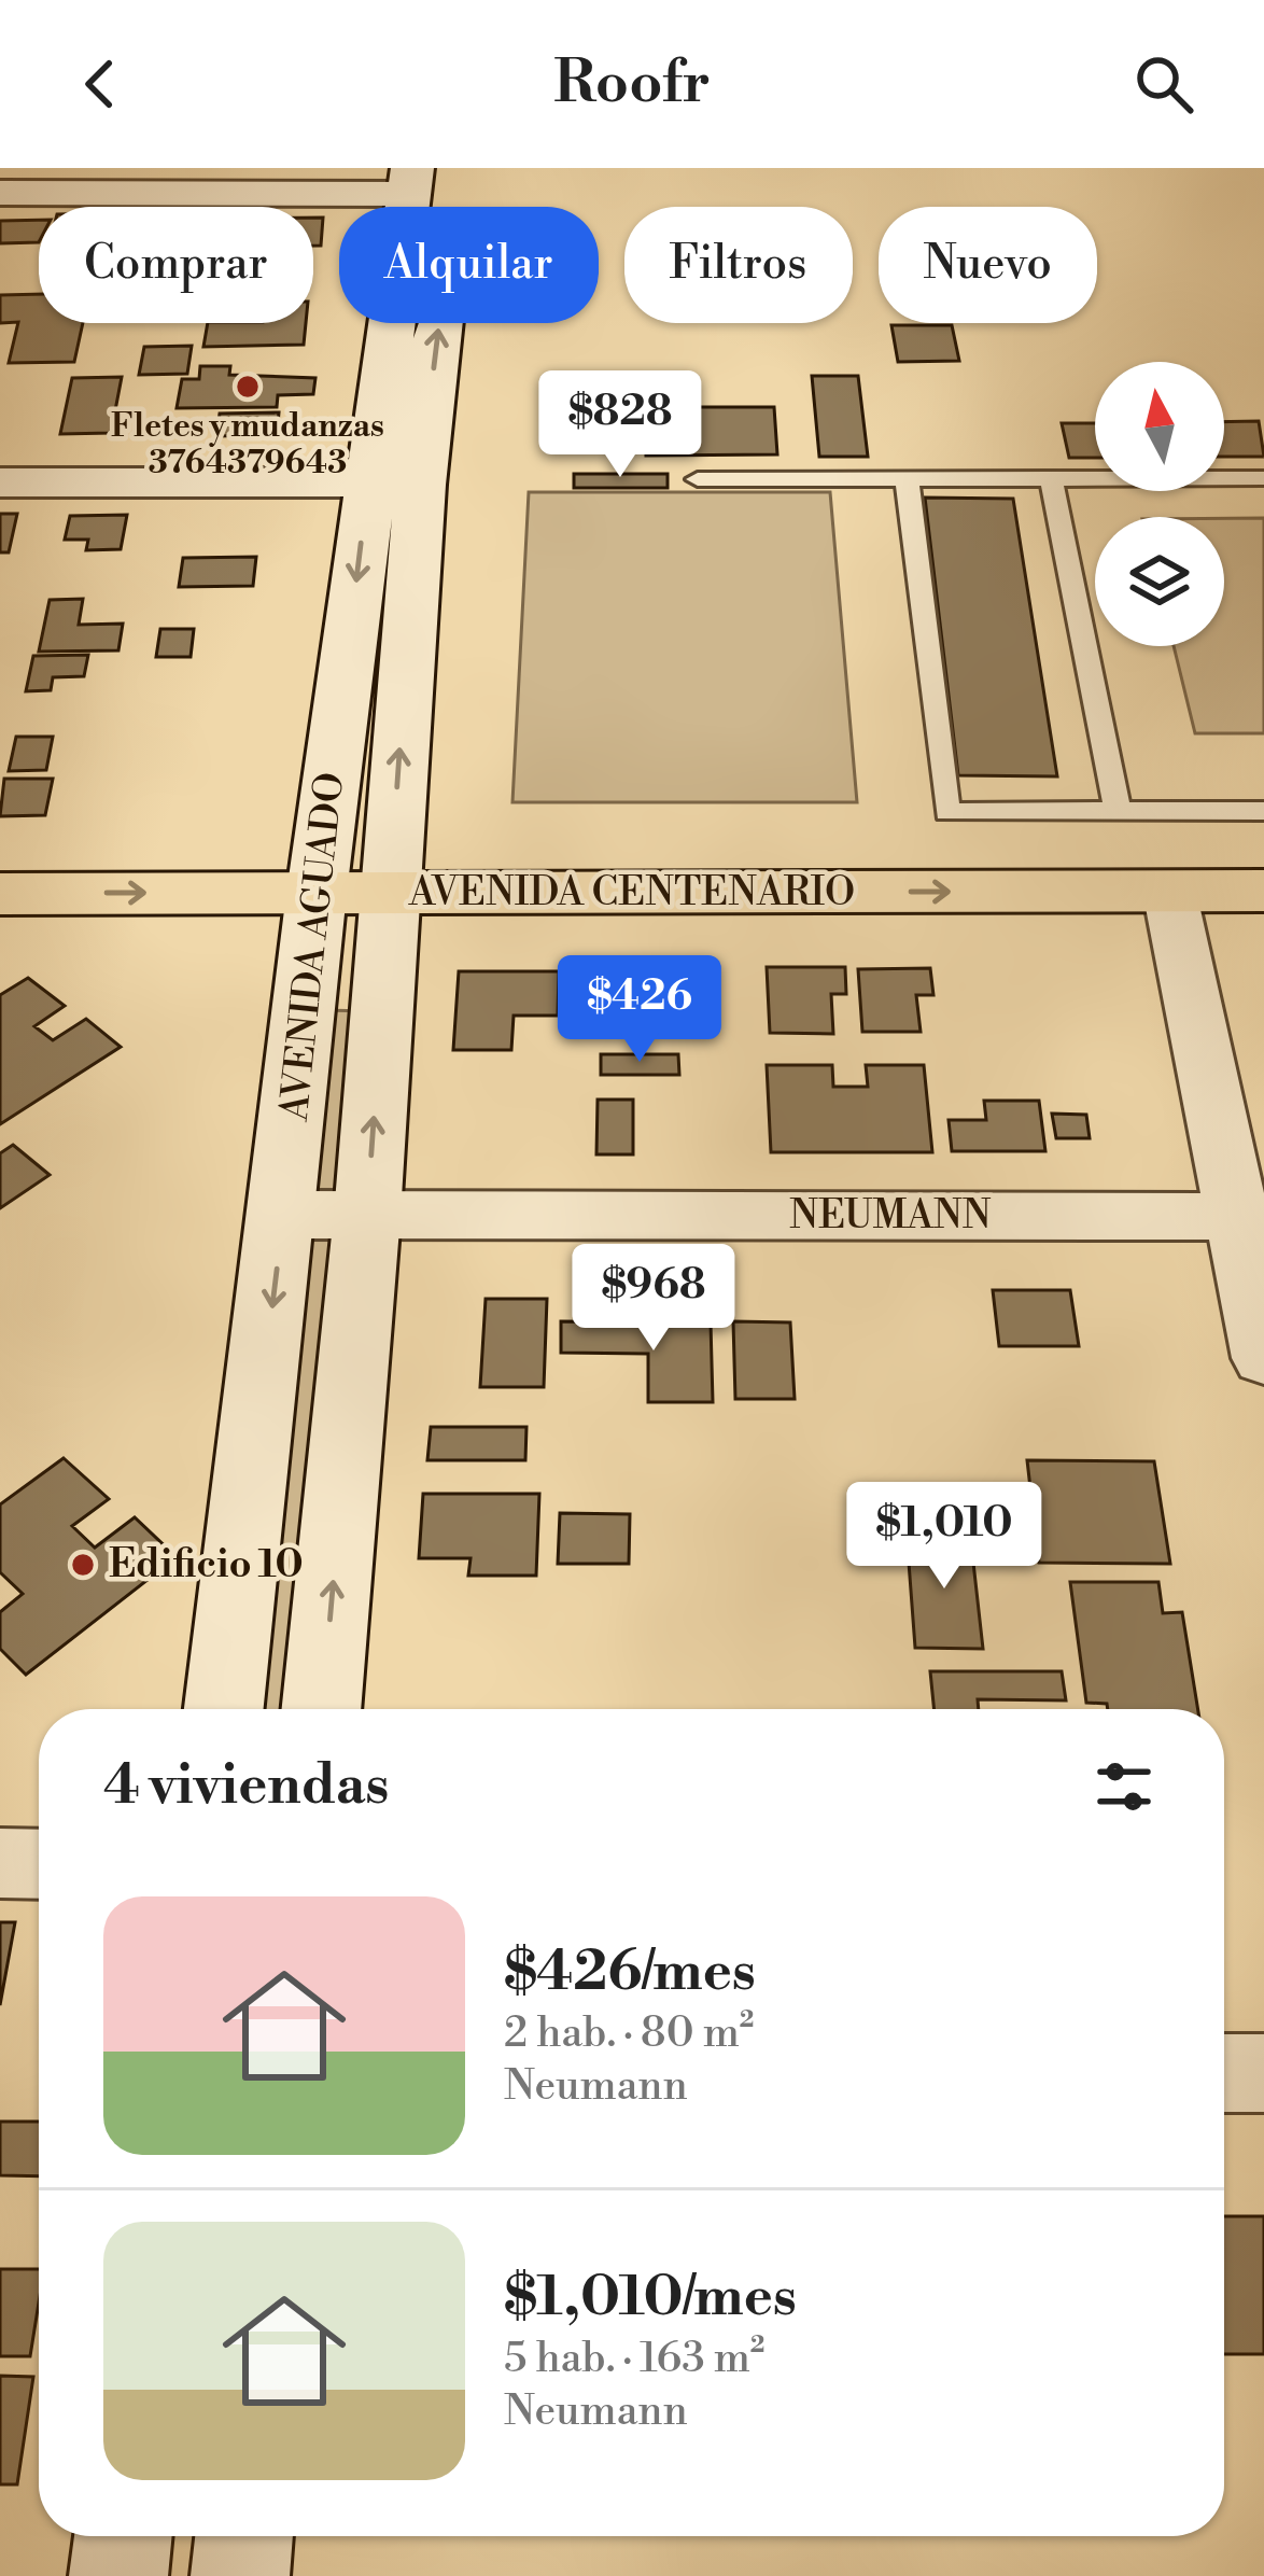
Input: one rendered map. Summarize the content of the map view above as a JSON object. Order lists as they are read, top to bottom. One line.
{"streets":{"main road":["AVENIDA CENTENARIO","AVENIDA AGUADO"],"street":["NEUMANN"]},"crossings":[["AVENIDA CENTENARIO","AVENIDA AGUADO"],["AVENIDA AGUADO","NEUMANN"]],"one_way":["AVENIDA CENTENARIO"],"places":["Fletes y mudanzas 3764379643","Edificio 10"],"north":"top","page":{"header":"Roofr","chip":["Comprar","Alquilar","Filtros","Nuevo"],"price":["$828","$426","$968","$1,010"],"heading":"4 viviendas","list":[{"name":"$426/mes","note":"2 hab. · 80 m² · Neumann"},{"name":"$1,010/mes","note":"5 hab. · 163 m² · Neumann"}]}}
